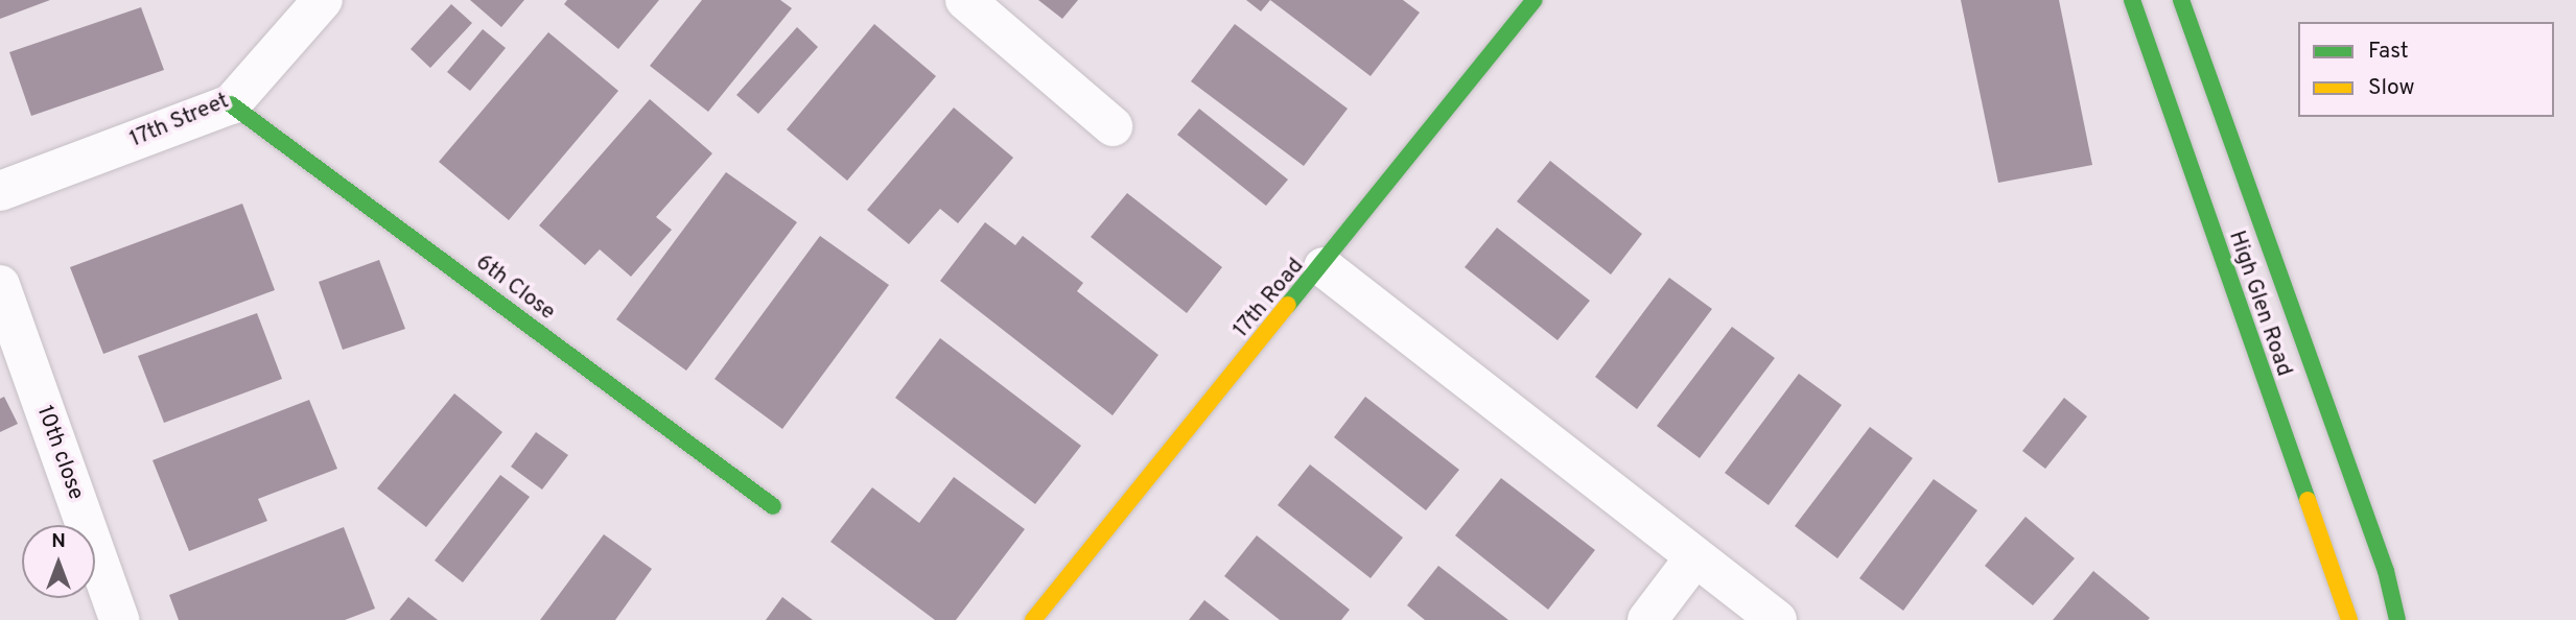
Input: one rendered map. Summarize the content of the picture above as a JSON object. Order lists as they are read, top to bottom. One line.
{"streets":{"street":["17th Street","6th Close","17th Road","High Glen Road","10th close"]},"crossings":[["17th Street","6th Close"]],"legend":["Fast","Slow"],"north":"top"}
